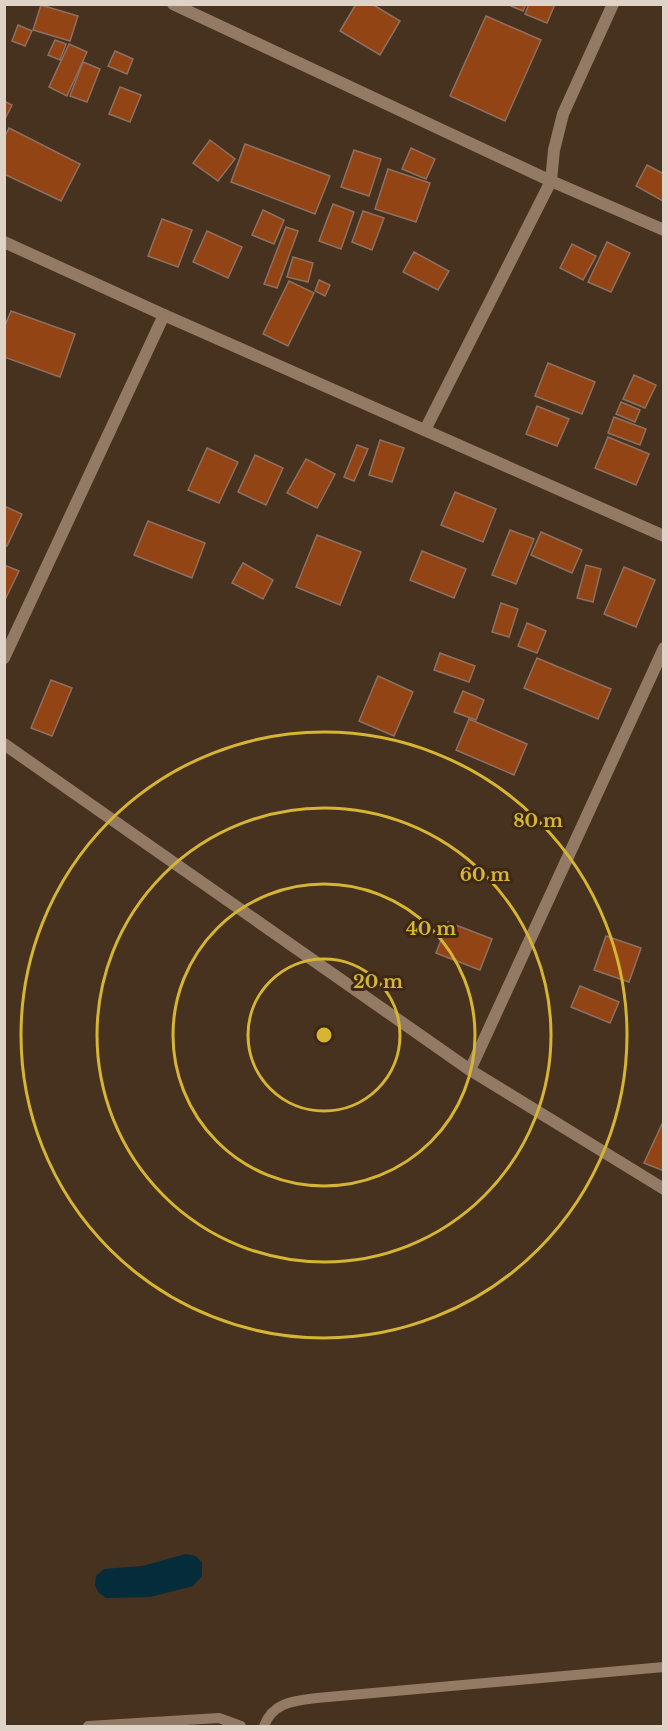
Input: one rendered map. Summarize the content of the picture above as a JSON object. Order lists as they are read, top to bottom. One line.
{"rings":["80 m","60 m","40 m","20 m"]}
